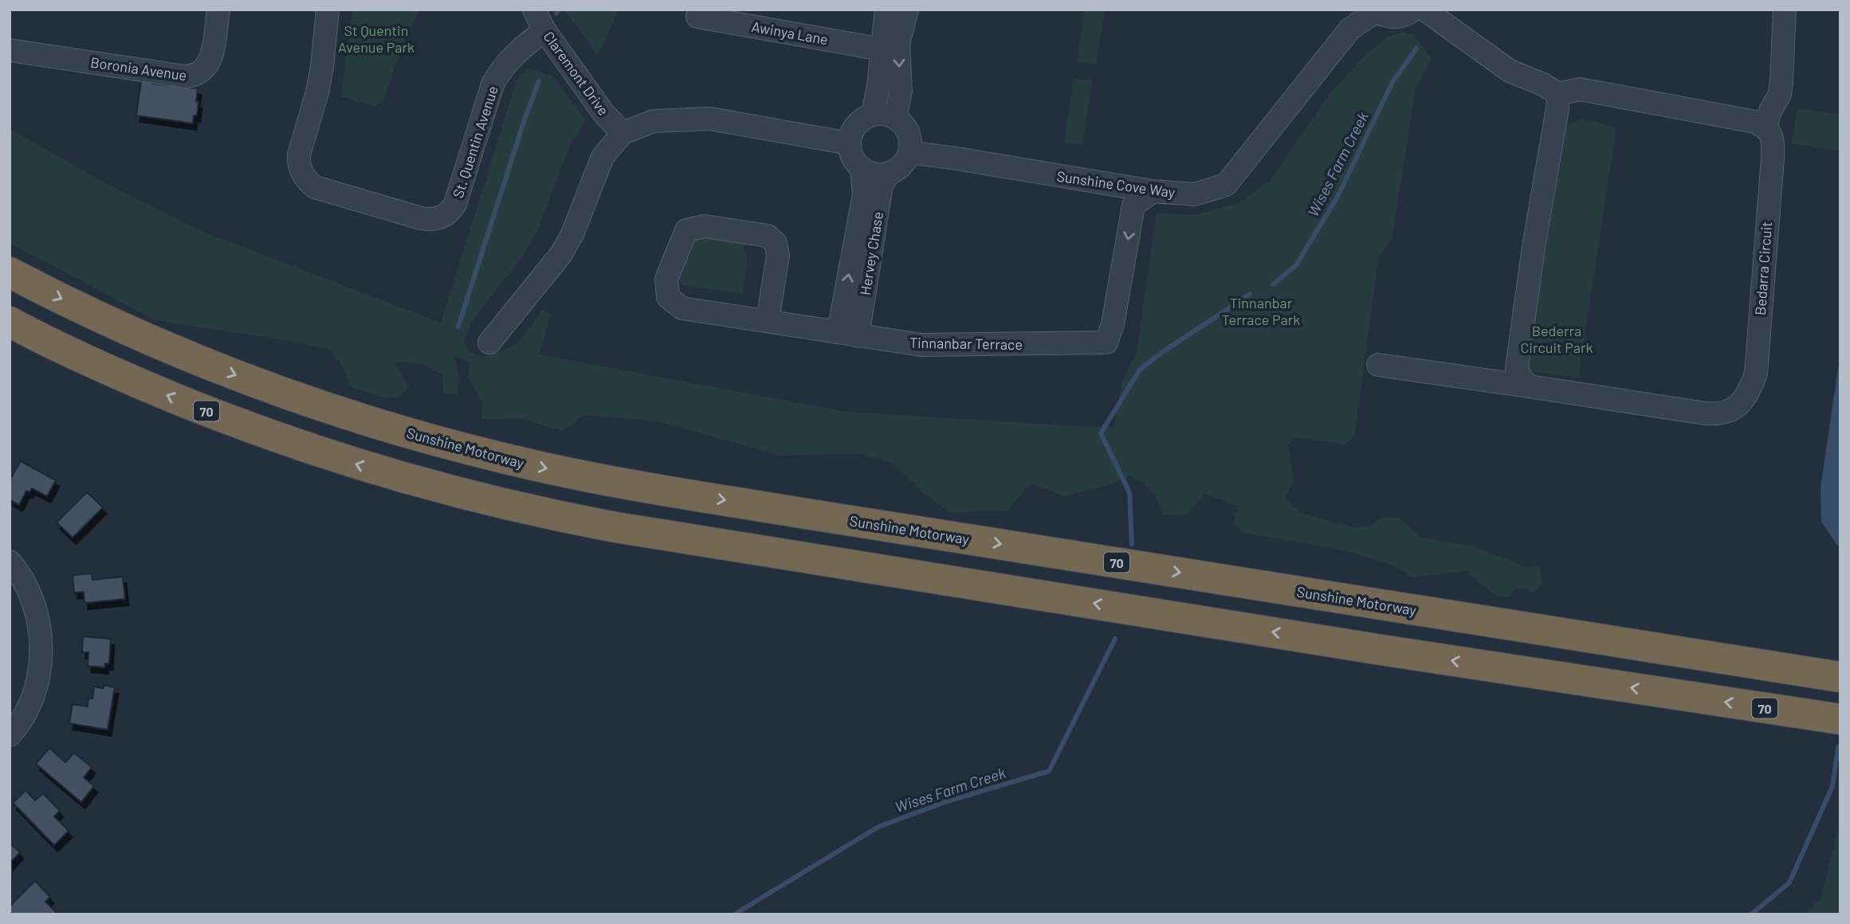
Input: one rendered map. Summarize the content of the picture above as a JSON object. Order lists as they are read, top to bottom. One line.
{"streets":{"highway":["70","Sunshine Motorway"],"street":["Awinya Lane","Boronia Avenue","Claremont Drive","St. Quentin Avenue","Sunshine Cove Way","Hervey Chase","Bedarra Circuit","Tinnanbar Terrace"]},"crossings":[["Claremont Drive","St. Quentin Avenue"],["Sunshine Cove Way","Hervey Chase"],["Sunshine Cove Way","Tinnanbar Terrace"],["Hervey Chase","Tinnanbar Terrace"]],"water":["Wises Farm Creek"],"parks":["St Quentin Avenue Park","Tinnanbar Terrace Park","Bederra Circuit Park"]}
